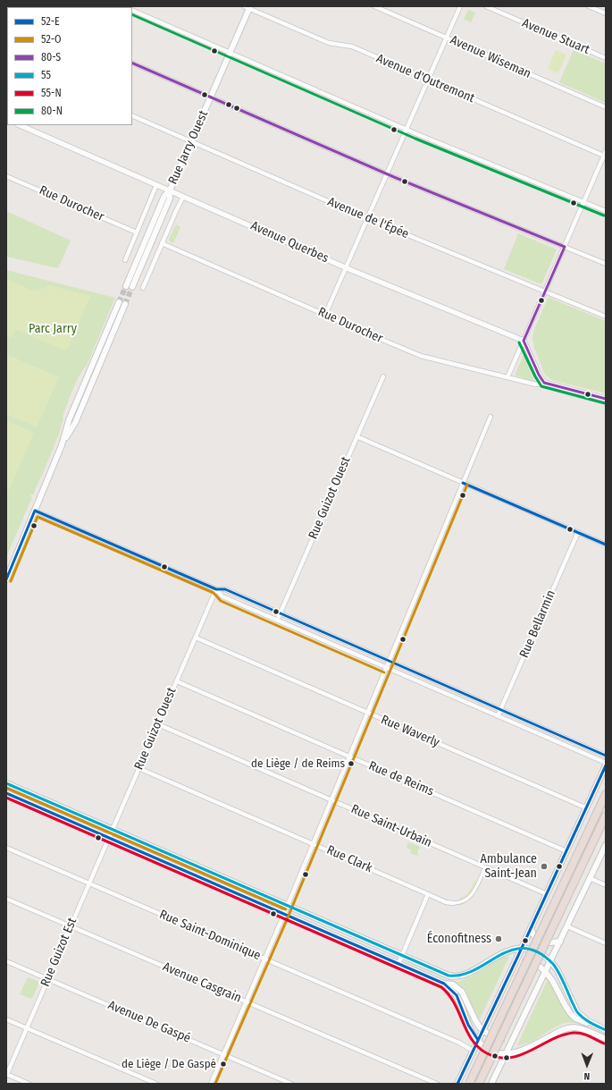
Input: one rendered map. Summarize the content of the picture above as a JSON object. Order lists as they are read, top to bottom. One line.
{"streets":{"main road":["Rue Jarry Ouest"],"street":["Avenue Stuart","Avenue Wiseman","Avenue d'Outremont","Rue Durocher","Avenue de l'Épée","Avenue Querbes","Rue Guizot Ouest","Rue Bellarmin","Rue Waverly","Rue de Reims","Rue Saint-Urbain","Rue Clark","Rue Saint-Dominique","Rue Guizot Est","Avenue Casgrain","Avenue De Gaspé"]},"crossings":[["Avenue d'Outremont","Rue Jarry Ouest"],["Rue Jarry Ouest","Rue Durocher"],["Rue Jarry Ouest","Avenue de l'Épée"],["Rue Jarry Ouest","Avenue Querbes"],["Rue Guizot Ouest","Rue Waverly"],["Rue Guizot Ouest","Rue de Reims"],["Rue Guizot Ouest","Rue Saint-Urbain"],["Rue Guizot Ouest","Rue Clark"],["Rue Guizot Ouest","Rue Guizot Est"],["Rue Saint-Urbain","Rue Clark"],["Rue Saint-Dominique","Rue Guizot Est"],["Rue Guizot Est","Avenue Casgrain"],["Rue Guizot Est","Avenue De Gaspé"]],"parks":["Parc Jarry"],"places":["de Liège / de Reims","Ambulance Saint-Jean","Éconofitness","de Liège / De Gaspé"],"lines":["transit line 80-N","transit line 80-S","transit line 52-E","transit line 52-O","transit line 55","transit line 55-N"],"legend":["52-E","52-O","80-S","55","55-N","80-N"],"north":"bottom"}
